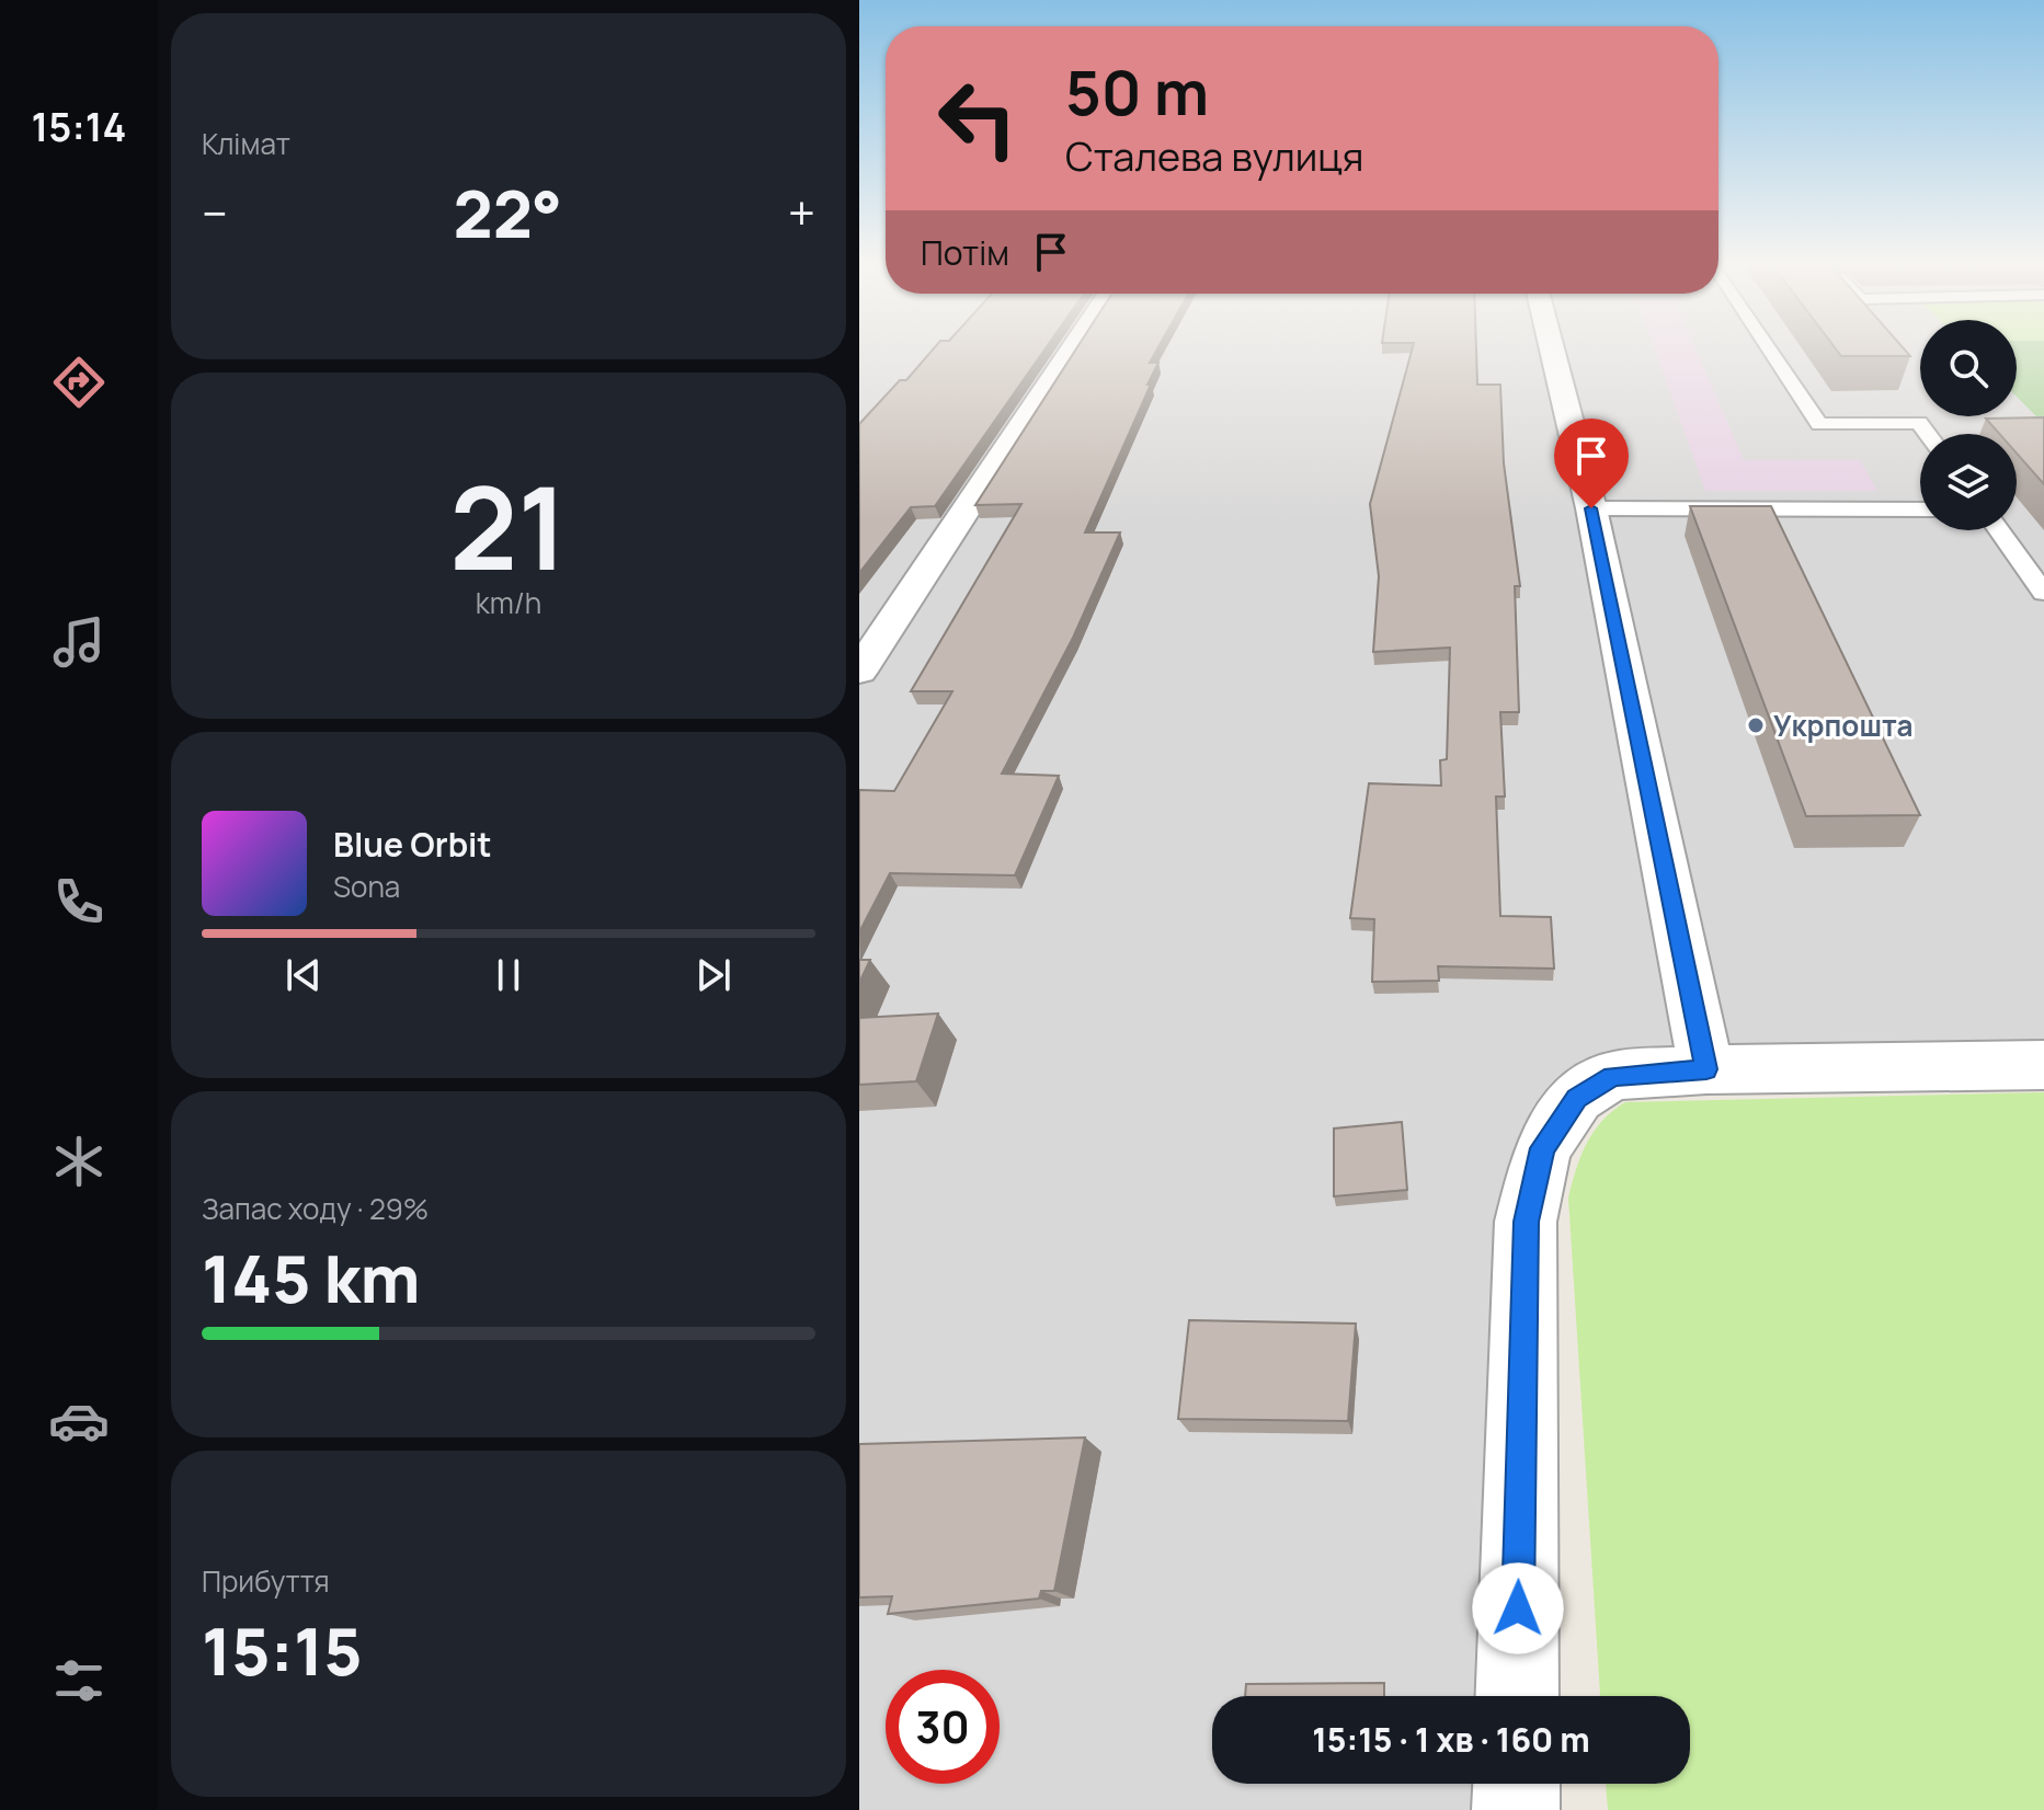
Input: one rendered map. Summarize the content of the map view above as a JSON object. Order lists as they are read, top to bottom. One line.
{"places":["Укрпошта"],"page":{"tabs":"15:14","tile":["Клімат",["21","km/h"],["Запас ходу · 29%","145 km"],["Прибуття","15:15"]],"turn":["50 m","Сталева вулиця"],"heat":["−","22°","+"],"then":"Потім","song":["Blue Orbit","Sona"],"limit":"30","trip":"15:15 · 1 хв · 160 m"}}
